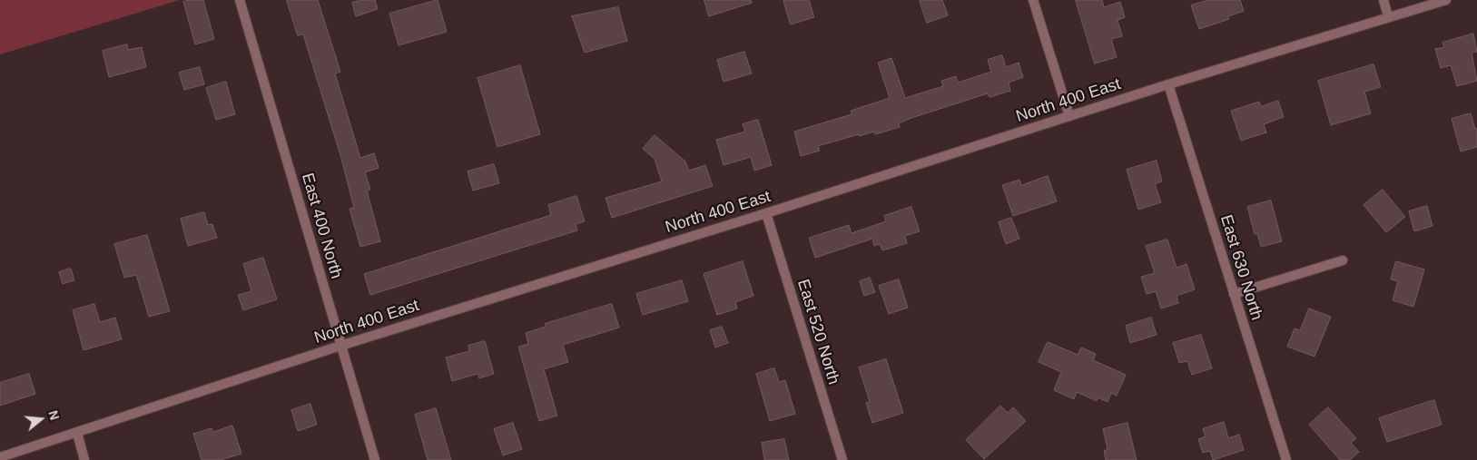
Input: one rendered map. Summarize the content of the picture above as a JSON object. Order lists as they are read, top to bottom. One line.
{"streets":{"street":["North 400 East","East 400 North","East 630 North","East 520 North"]},"crossings":[["North 400 East","East 400 North"],["North 400 East","East 630 North"],["North 400 East","East 520 North"]],"north":"right"}
